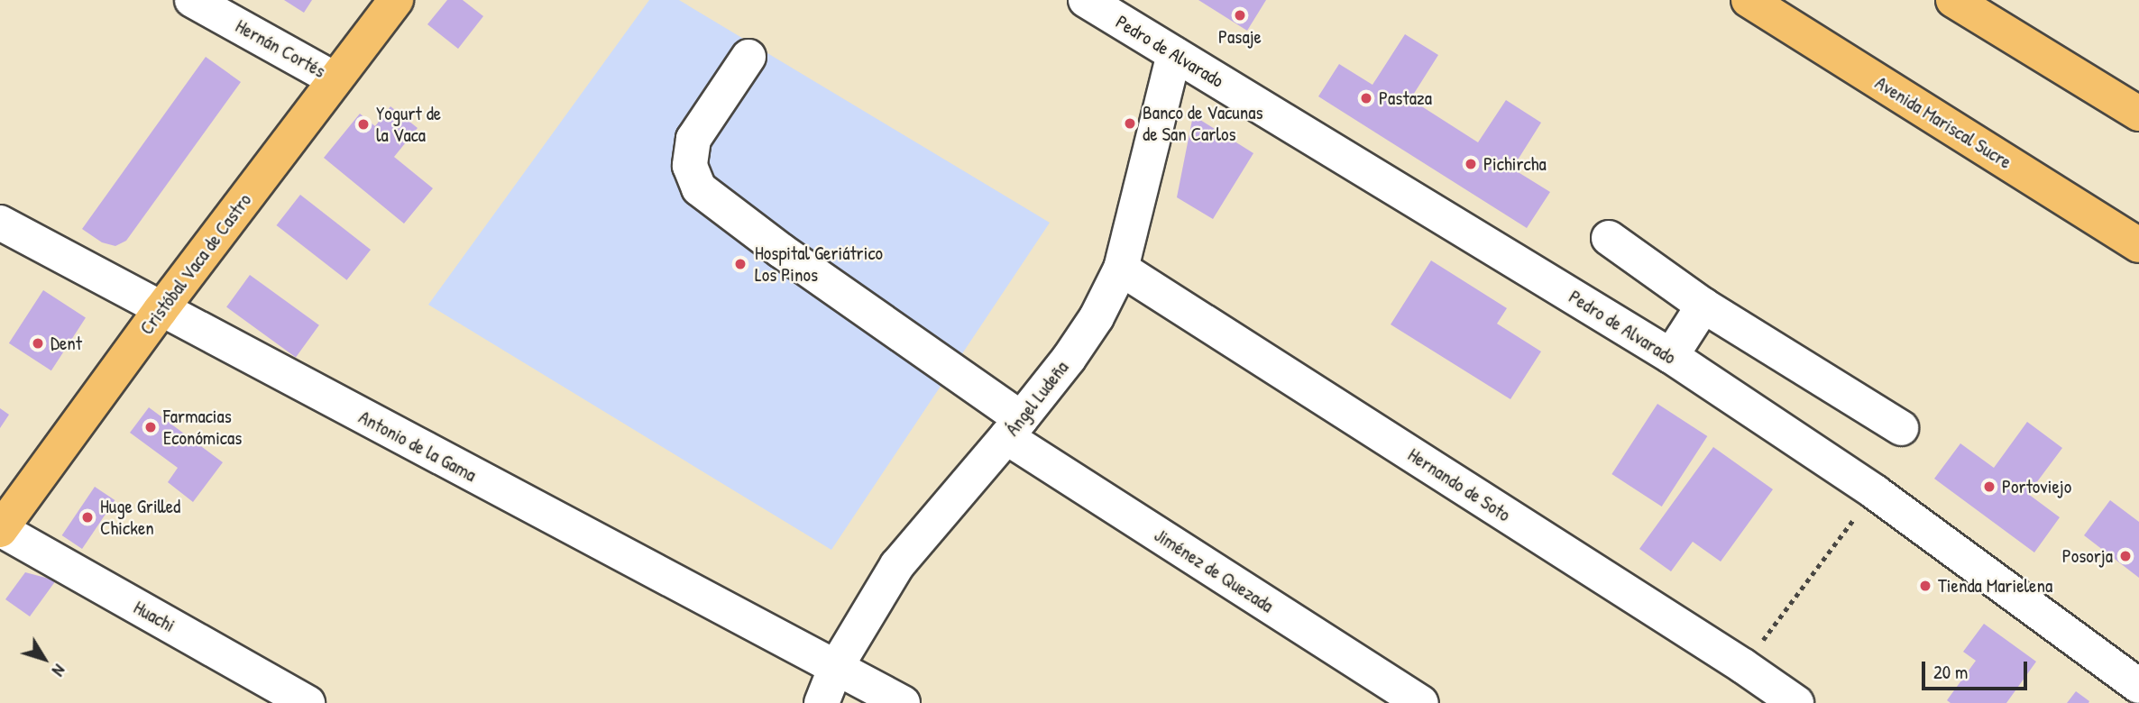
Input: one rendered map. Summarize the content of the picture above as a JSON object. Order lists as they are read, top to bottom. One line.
{"streets":{"main road":["Avenida Mariscal Sucre","Cristóbal Vaca de Castro"],"street":["Hernán Cortés","Pedro de Alvarado","Ángel Ludeña","Antonio de la Gama","Hernando de Soto","Jiménez de Quezada","Huachi"]},"crossings":[["Hernán Cortés","Cristóbal Vaca de Castro"],["Pedro de Alvarado","Ángel Ludeña"],["Cristóbal Vaca de Castro","Antonio de la Gama"],["Cristóbal Vaca de Castro","Huachi"],["Ángel Ludeña","Antonio de la Gama"],["Ángel Ludeña","Hernando de Soto"],["Ángel Ludeña","Jiménez de Quezada"]],"places":["Pasaje","Pastaza","Banco de Vacunas de San Carlos","Yogurt de la Vaca","Pichircha","Hospital Geriátrico Los Pinos","Dent","Farmacias Económicas","Portoviejo","Huge Grilled Chicken","Posorja","Tienda Marielena"],"scale_bar":"20 m","north":"bottom right"}
